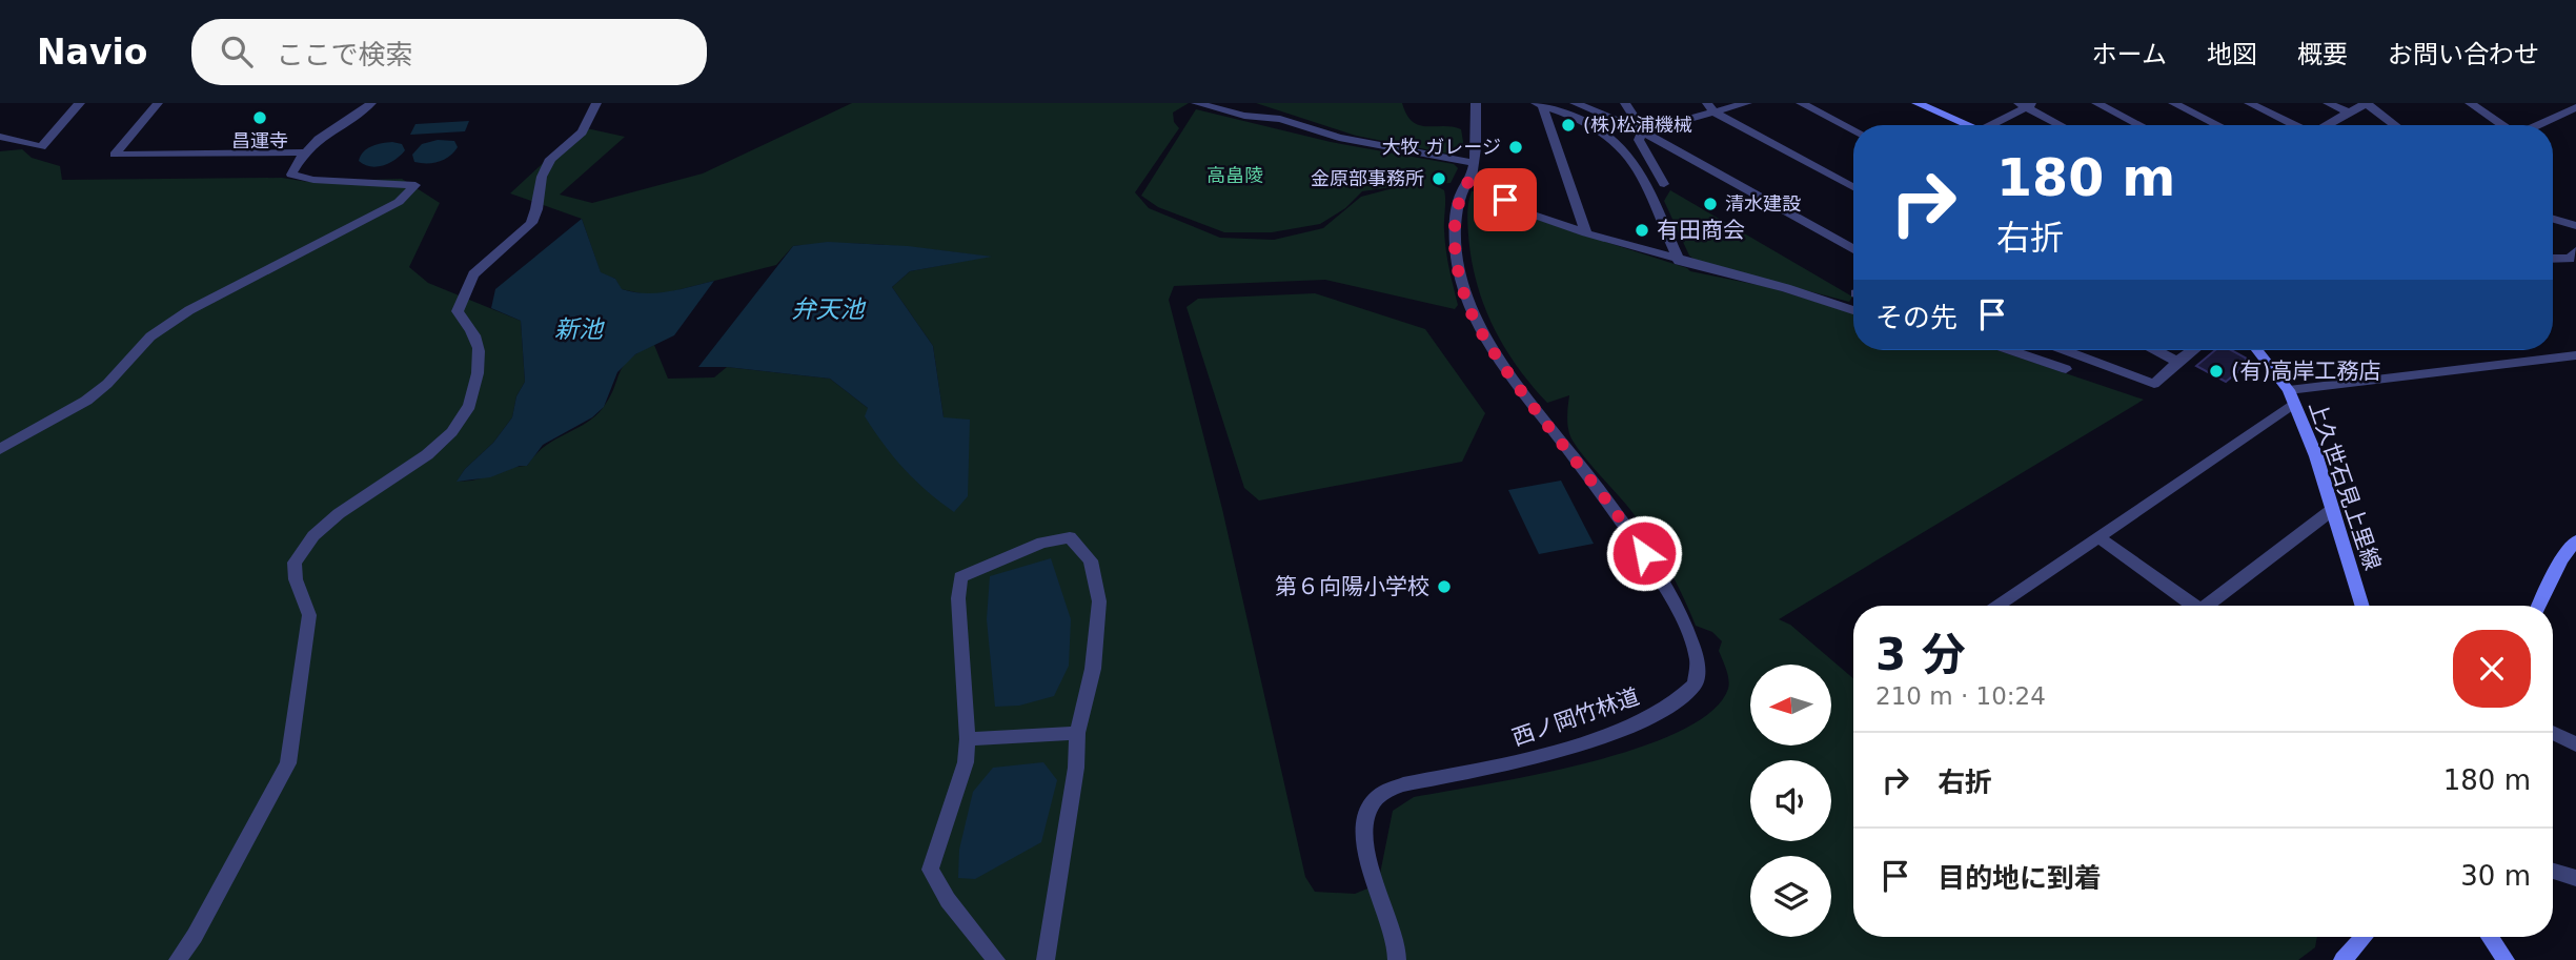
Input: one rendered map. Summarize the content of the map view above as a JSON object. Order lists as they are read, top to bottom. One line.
{"streets":{"main road":["上久世石見上里線"],"street":["西ノ岡竹林道"]},"water":["弁天池","新池"],"parks":["高畠陵"],"places":["昌運寺","(株)松浦機械","大牧 ガレージ","金原部事務所","清水建設","有田商会","(有)高岸工務店","第６向陽小学校"],"north":"left","page":{"header":"Navio","search":"ここで検索","nav":["ホーム","地図","概要","お問い合わせ"],"turn":["180 m","右折"],"then":"その先","heading":["3 分","210 m · 10:24"],"list":[{"name":"右折","value":"180 m"},{"name":"目的地に到着","value":"30 m"}]}}
